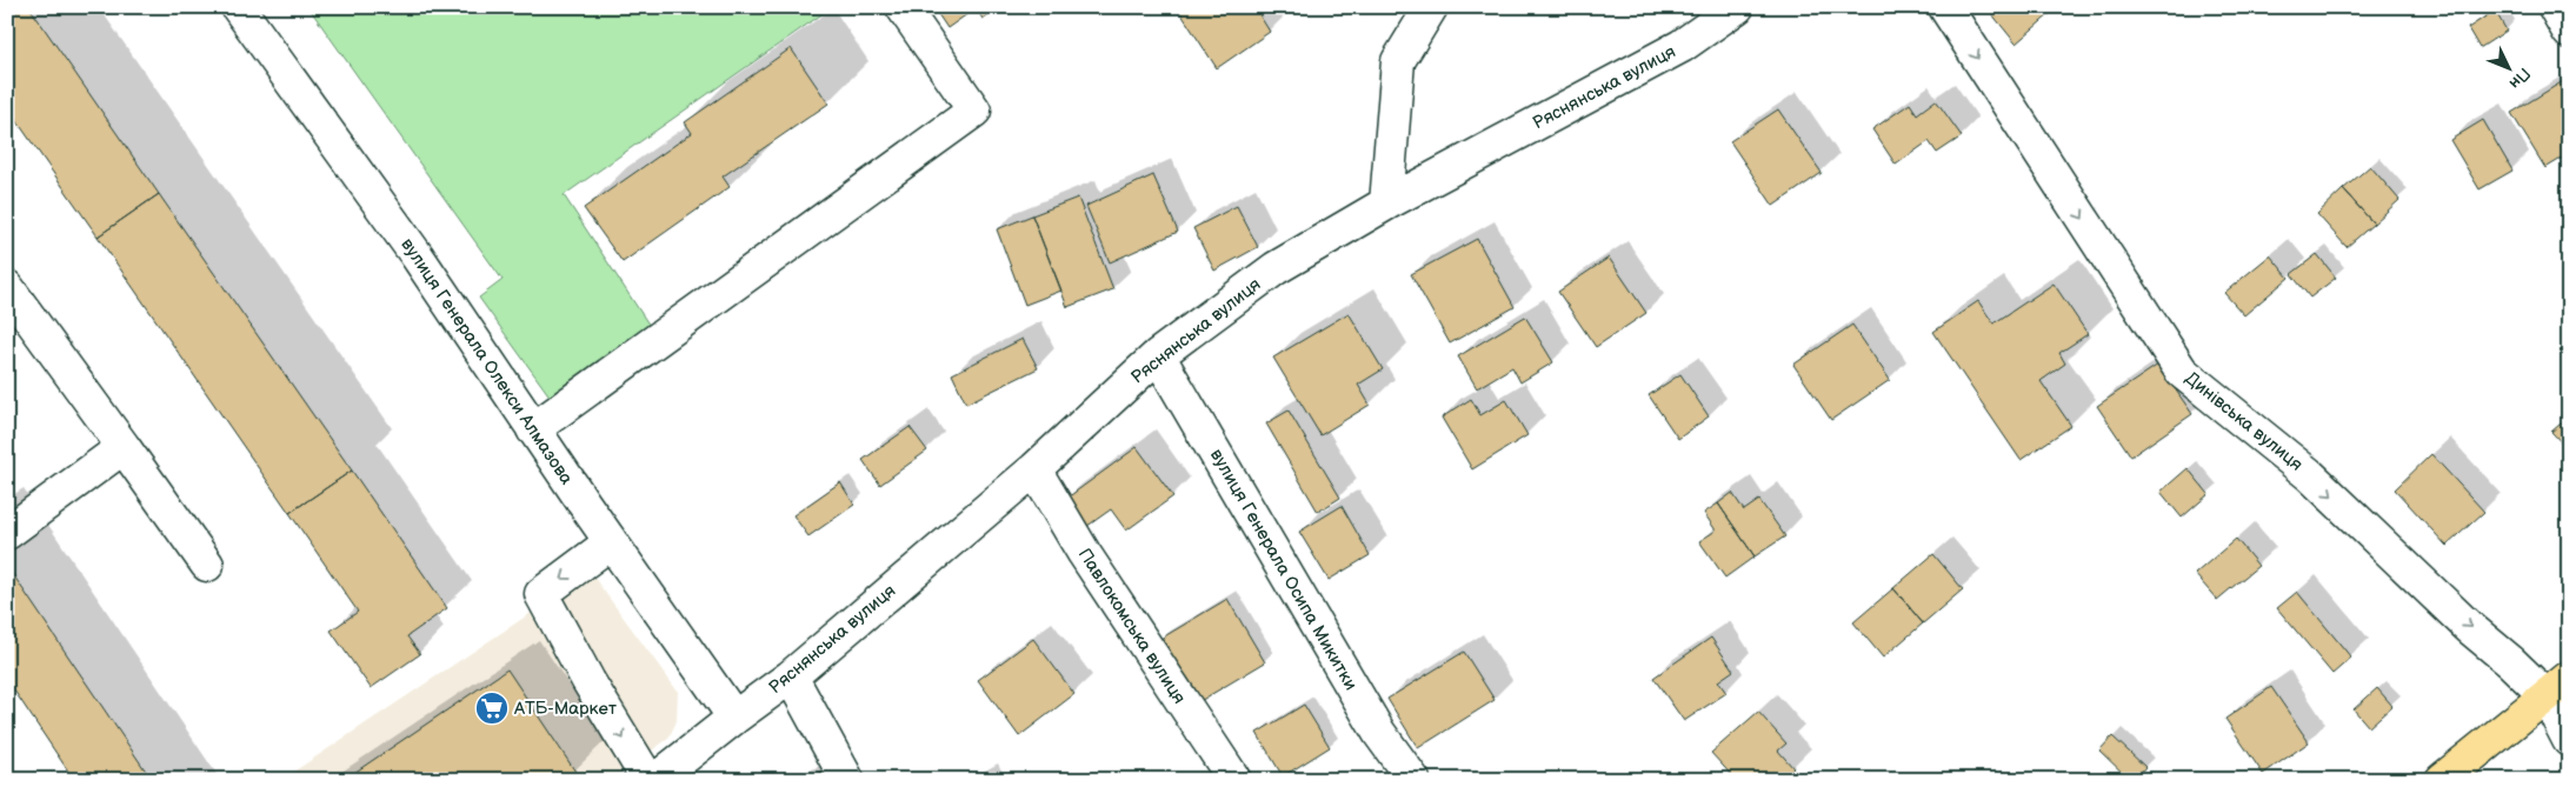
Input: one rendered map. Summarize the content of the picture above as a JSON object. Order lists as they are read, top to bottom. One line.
{"streets":{"street":["Ряснянська вулиця","вулиця Генерала Олекси Алмазова","Динівська вулиця","вулиця Генерала Осипа Микитки","Павлокомська вулиця"]},"crossings":[["Ряснянська вулиця","вулиця Генерала Олекси Алмазова"],["Ряснянська вулиця","вулиця Генерала Осипа Микитки"],["Ряснянська вулиця","Павлокомська вулиця"]],"one_way":["Динівська вулиця"],"places":{"supermarket":["АТБ-Маркет"]},"north":"bottom right"}
